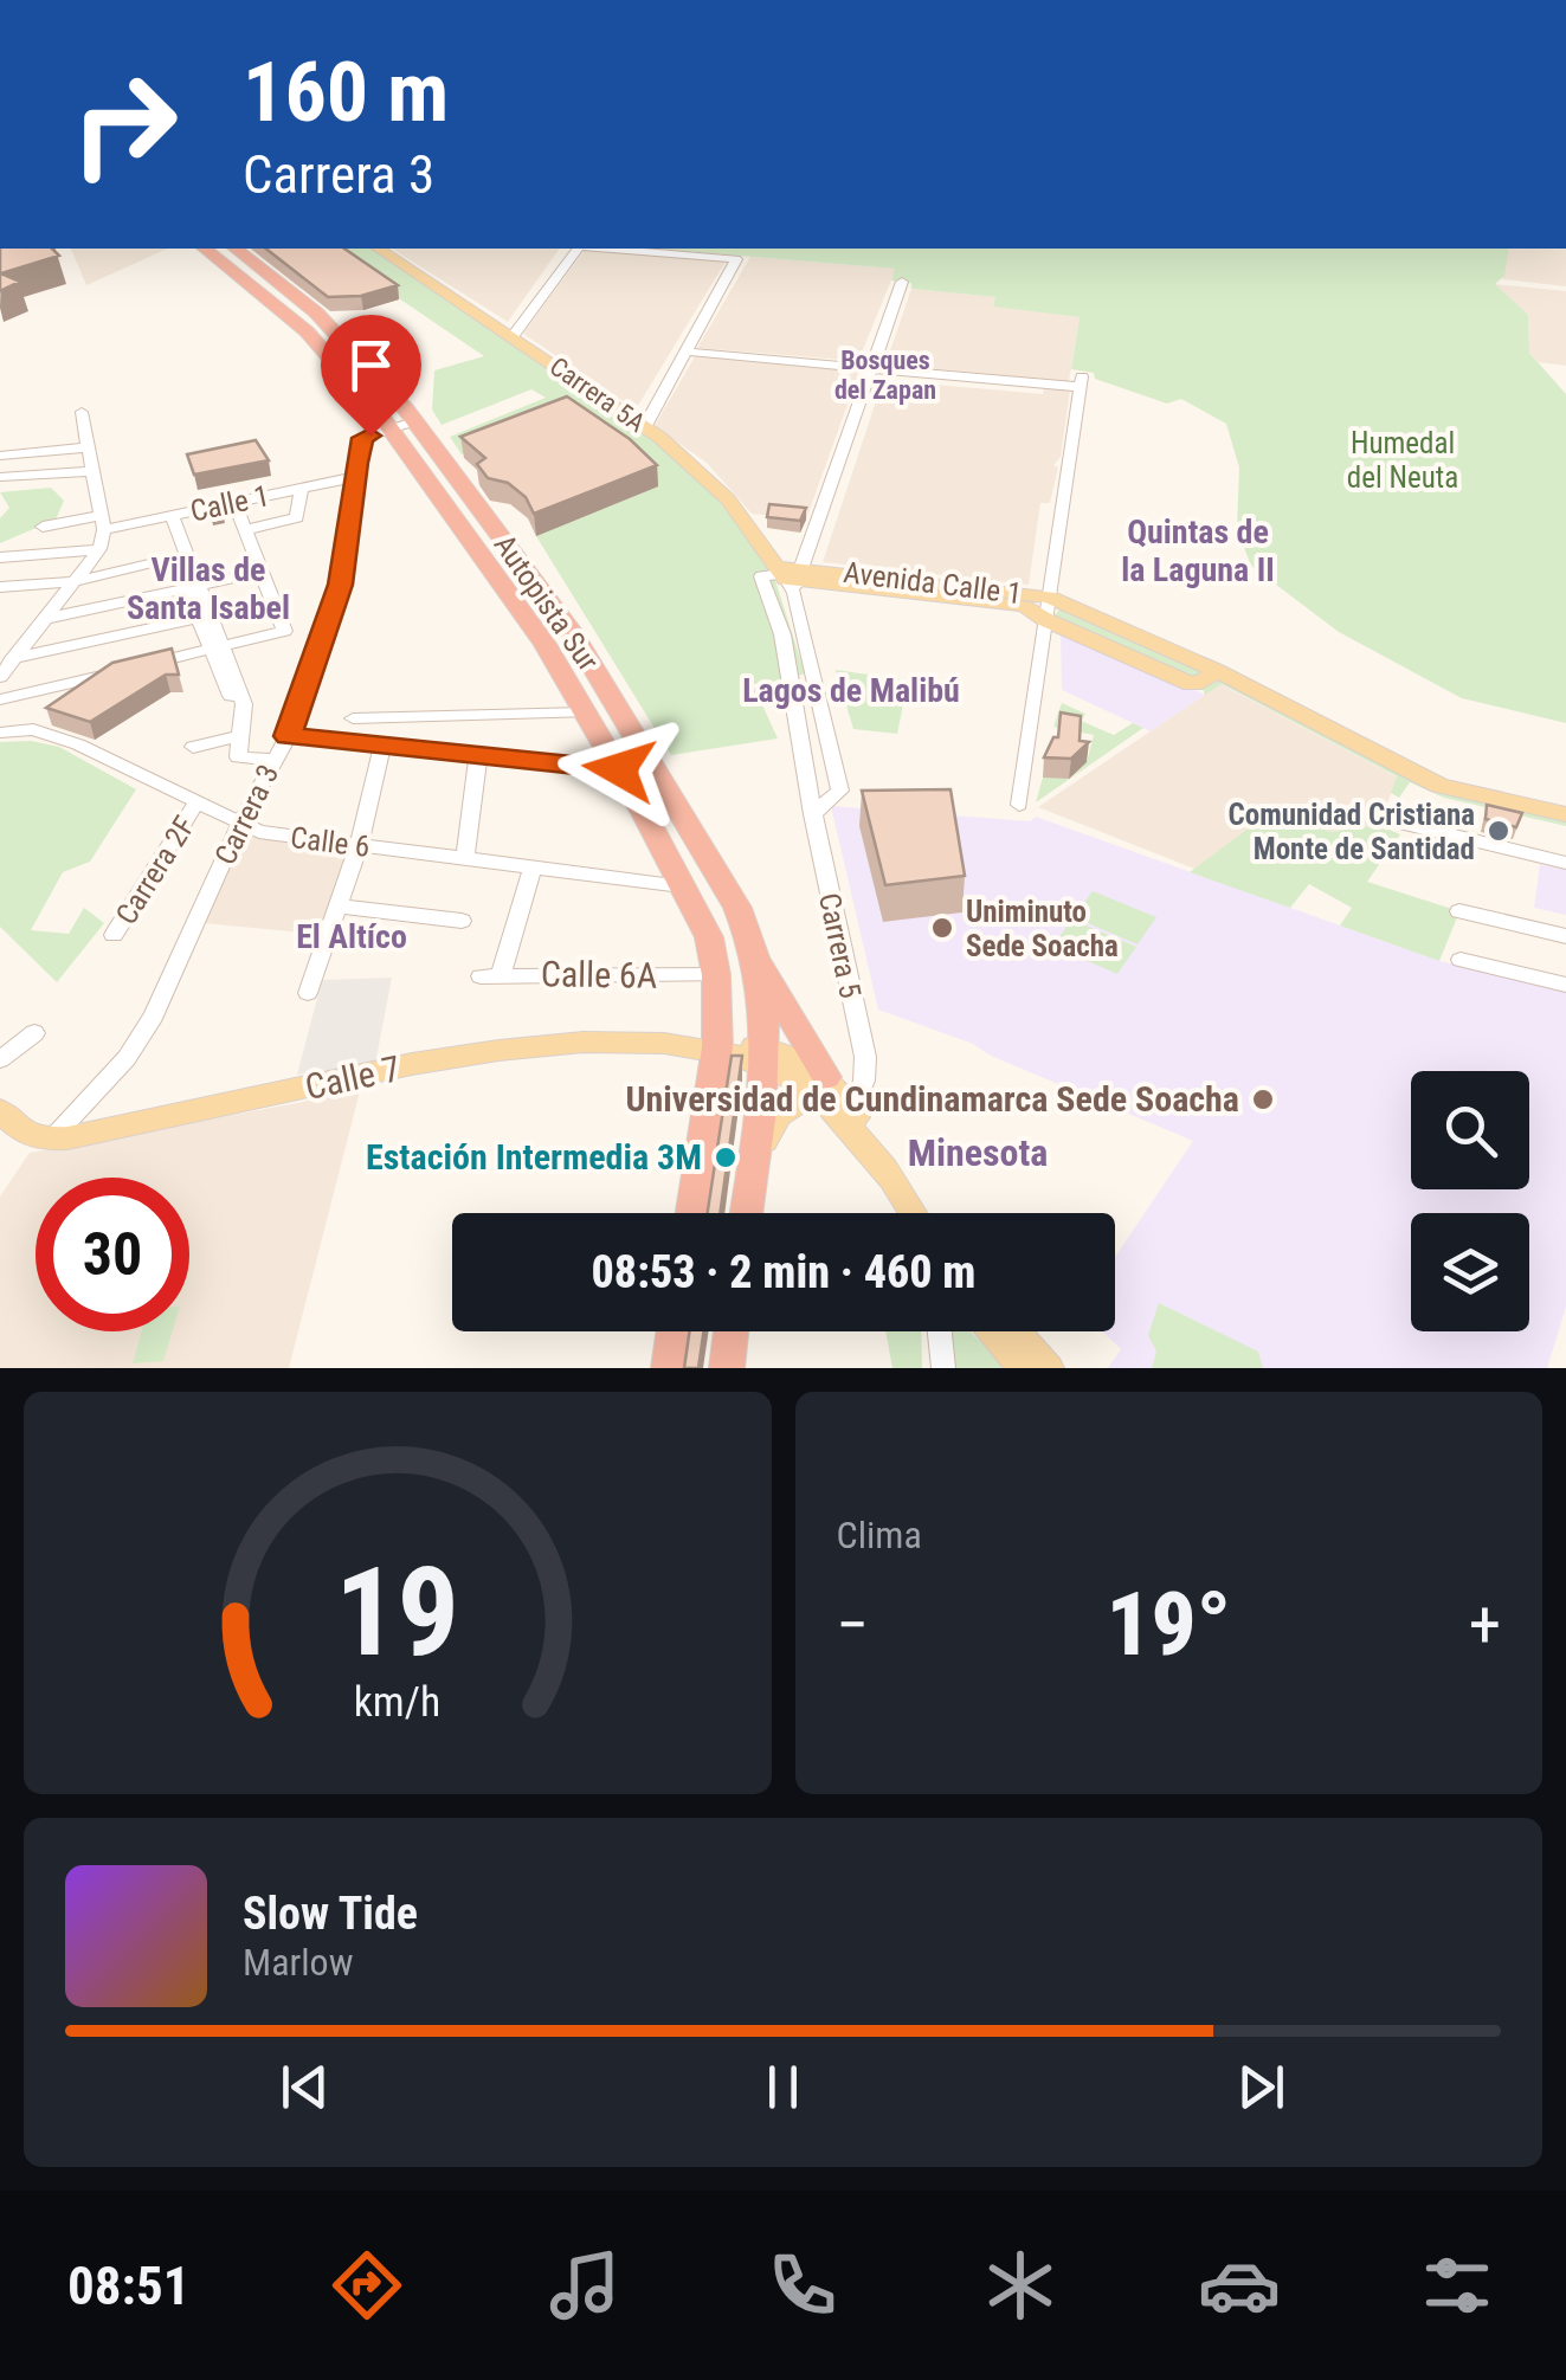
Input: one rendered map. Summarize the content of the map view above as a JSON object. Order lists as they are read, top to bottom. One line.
{"streets":{"highway":["Autopista Sur"],"main road":["Carrera 5A","Avenida Calle 1","Calle 7"],"street":["Calle 1","Carrera 3","Calle 6","Carrera 2F","Carrera 5","Calle 6A"]},"crossings":[["Carrera 5A","Avenida Calle 1"],["Carrera 5A","Carrera 5"],["Calle 1","Carrera 3"],["Avenida Calle 1","Carrera 5"],["Autopista Sur","Carrera 3"],["Autopista Sur","Calle 6"],["Autopista Sur","Calle 6A"],["Autopista Sur","Calle 7"],["Carrera 3","Calle 6"],["Carrera 3","Calle 7"],["Calle 6","Carrera 2F"],["Calle 6","Calle 6A"]],"districts":["Bosques del Zapan","Quintas de la Laguna II","Villas de Santa Isabel","Lagos de Malibú","El Altíco","Minesota"],"parks":["Humedal del Neuta"],"places":["Comunidad Cristiana Monte de Santidad","Uniminuto Sede Soacha","Universidad de Cundinamarca Sede Soacha","Estación Intermedia 3M"],"page":{"turn":["160 m","Carrera 3"],"limit":"30","trip":"08:53 · 2 min · 460 m","tile":"Clima","heat":["−","19°","+"],"song":["Slow Tide","Marlow"],"tabs":"08:51","gauge":["19","km/h"]}}
